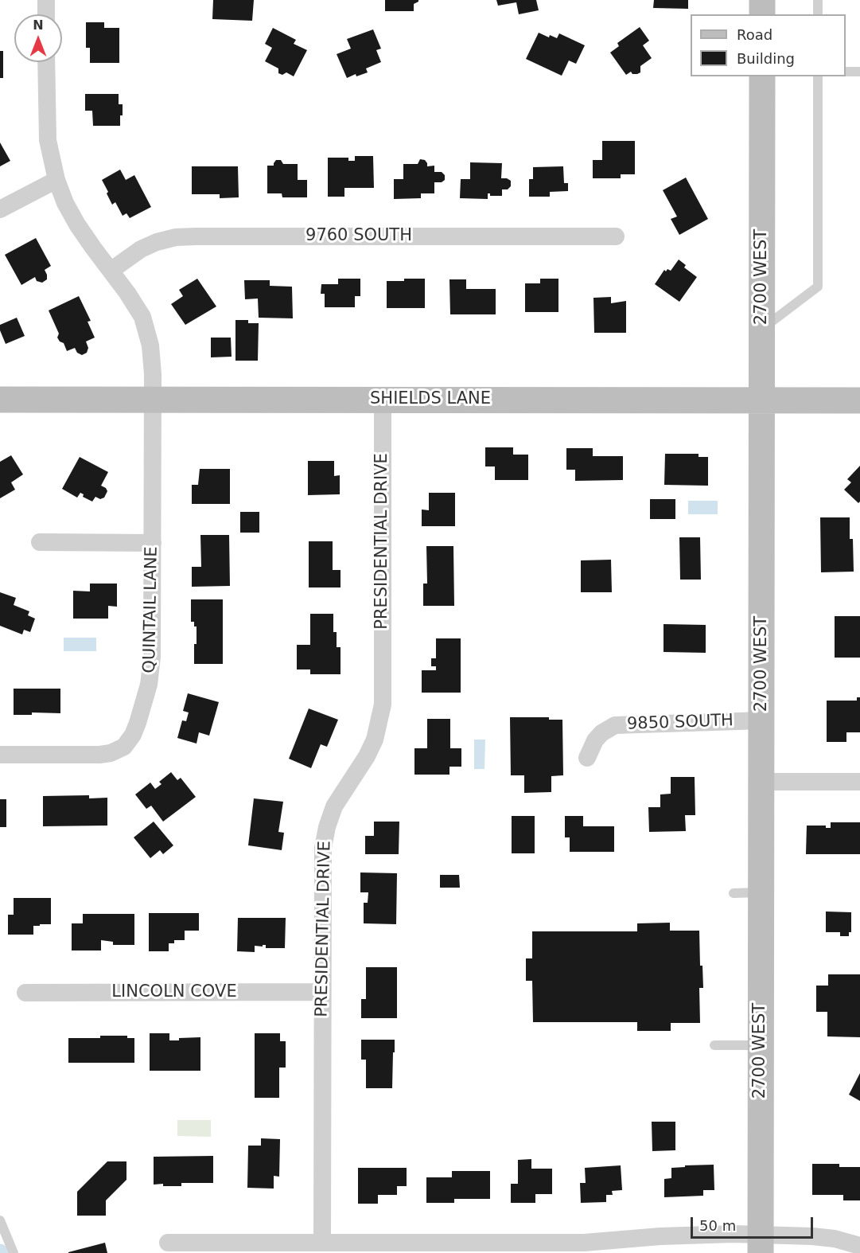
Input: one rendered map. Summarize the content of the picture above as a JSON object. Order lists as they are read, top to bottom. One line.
{"streets":{"main road":["2700 WEST","SHIELDS LANE"],"street":["9760 SOUTH","PRESIDENTIAL DRIVE","QUINTAIL LANE","9850 SOUTH","LINCOLN COVE"]},"crossings":[["9760 SOUTH","QUINTAIL LANE"],["2700 WEST","SHIELDS LANE"],["2700 WEST","9850 SOUTH"],["SHIELDS LANE","PRESIDENTIAL DRIVE"],["SHIELDS LANE","QUINTAIL LANE"],["PRESIDENTIAL DRIVE","LINCOLN COVE"]],"legend":["Road","Building"],"scale_bar":"50 m","north":"top"}
